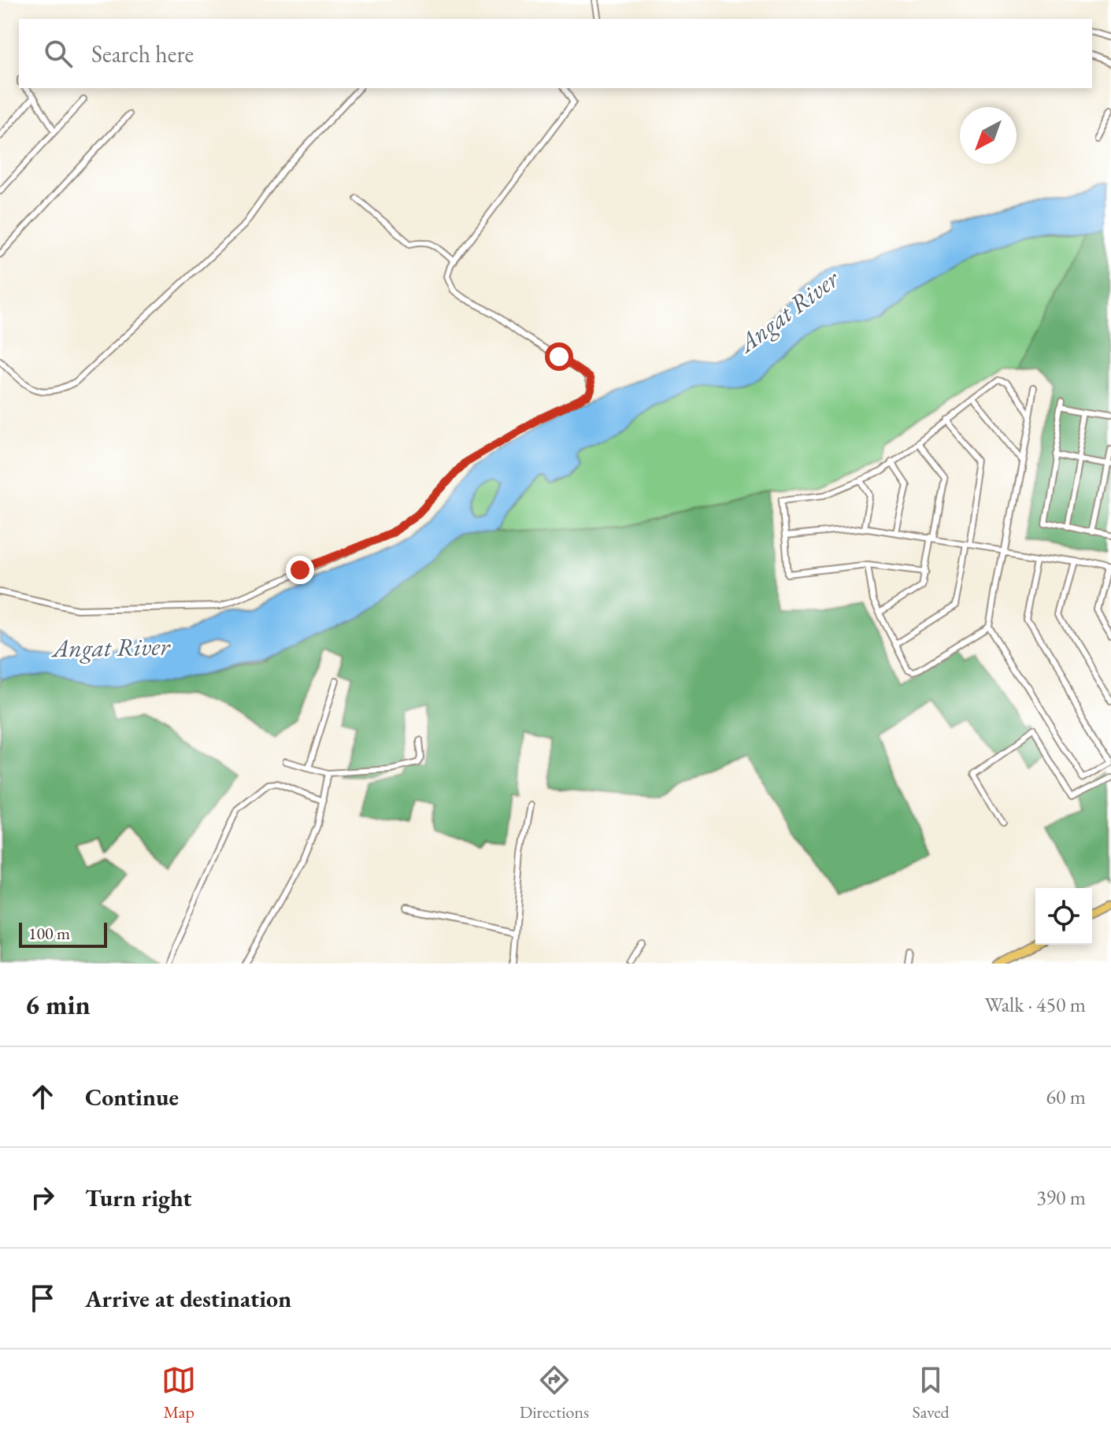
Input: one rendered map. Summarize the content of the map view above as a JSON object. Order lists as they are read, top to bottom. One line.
{"water":["Angat River"],"scale_bar":"100 m","north":"bottom left","page":{"search":"Search here","scale":"100 m","heading":["6 min","Walk · 450 m"],"list":[["Continue","60 m"],["Turn right","390 m"],"Arrive at destination"],"nav":["Map","Directions","Saved"]}}
